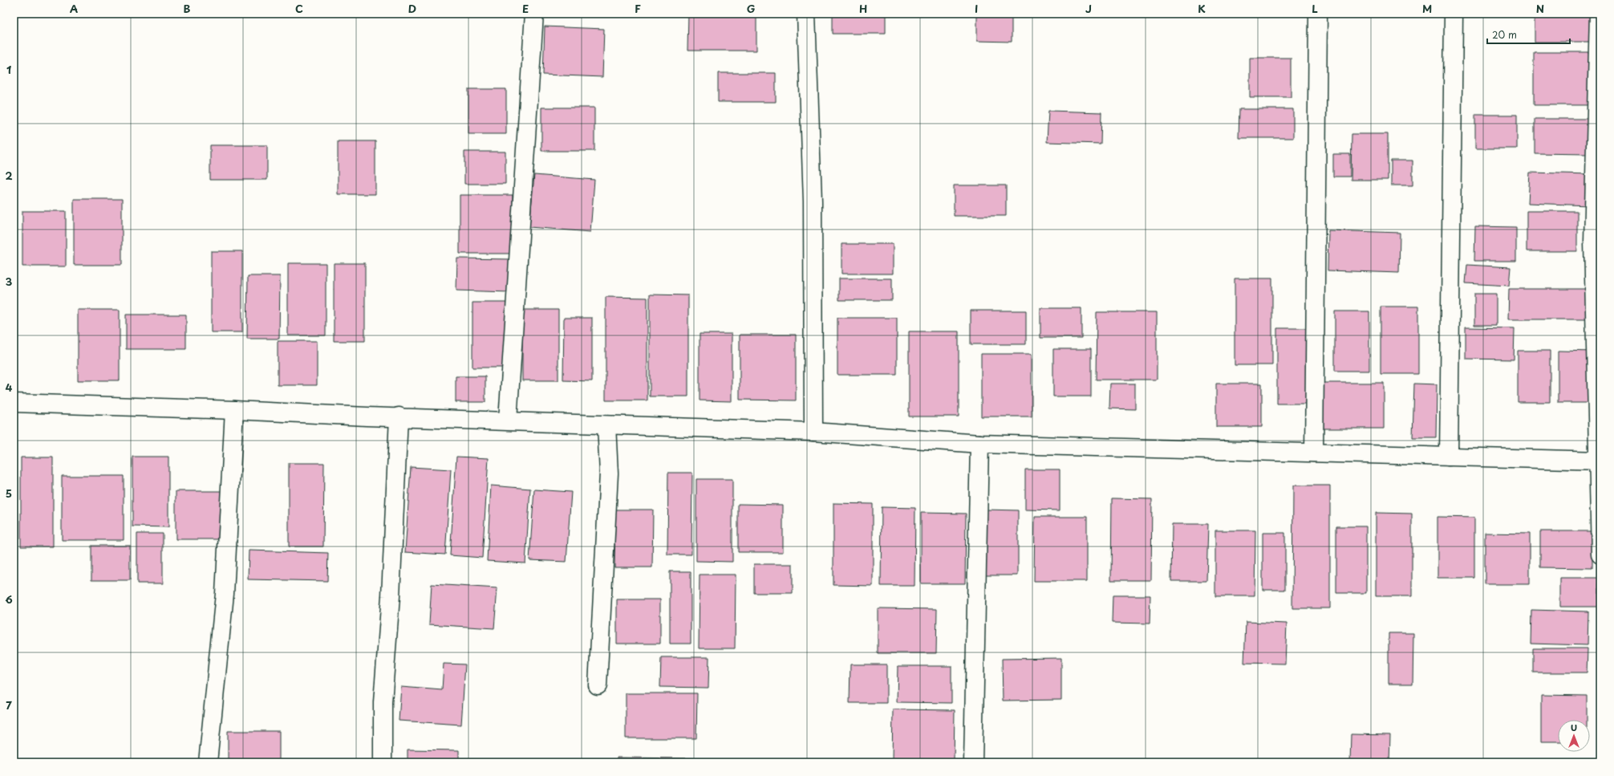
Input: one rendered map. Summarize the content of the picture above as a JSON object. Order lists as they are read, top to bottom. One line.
{"scale_bar":"20 m","north":"top","grid":{"columns":["A","B","C","D","E","F","G","H","I","J","K","L","M","N"],"rows":["1","2","3","4","5","6","7"]}}
